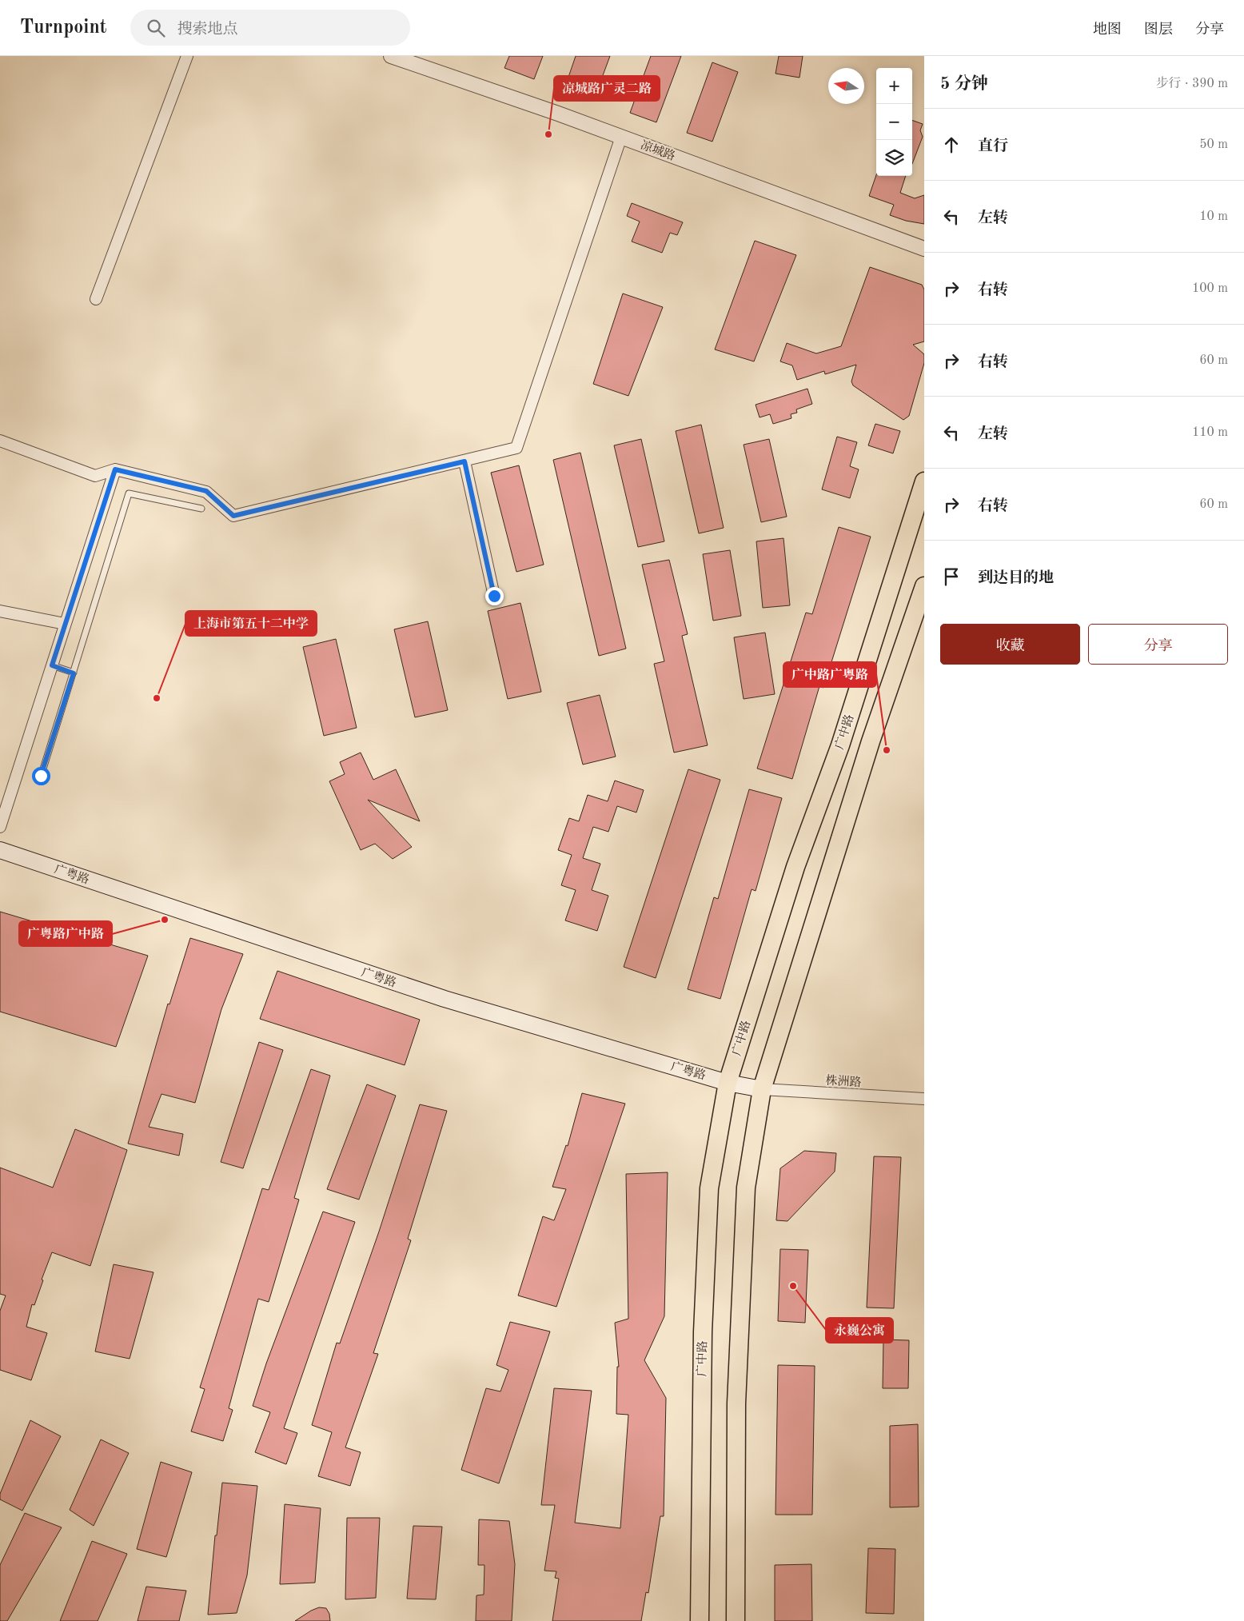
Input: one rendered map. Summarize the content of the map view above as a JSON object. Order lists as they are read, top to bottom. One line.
{"streets":{"main road":["广中路","广粤路"],"street":["凉城路","株洲路"]},"crossings":[["广中路","广粤路"],["广粤路","株洲路"]],"places":["凉城路广灵二路","上海市第五十二中学","广中路广粤路","广粤路广中路","永巍公寓"],"north":"left","page":{"header":"Turnpoint","search":"搜索地点","nav":["地图","图层","分享"],"heading":["5 分钟","步行 · 390 m"],"map_buttons":["+","−"],"list":[["直行","50 m"],["左转","10 m"],["右转","100 m"],["右转","60 m"],["左转","110 m"],["右转","60 m"],"到达目的地"],"buttons":["收藏","分享"]}}
